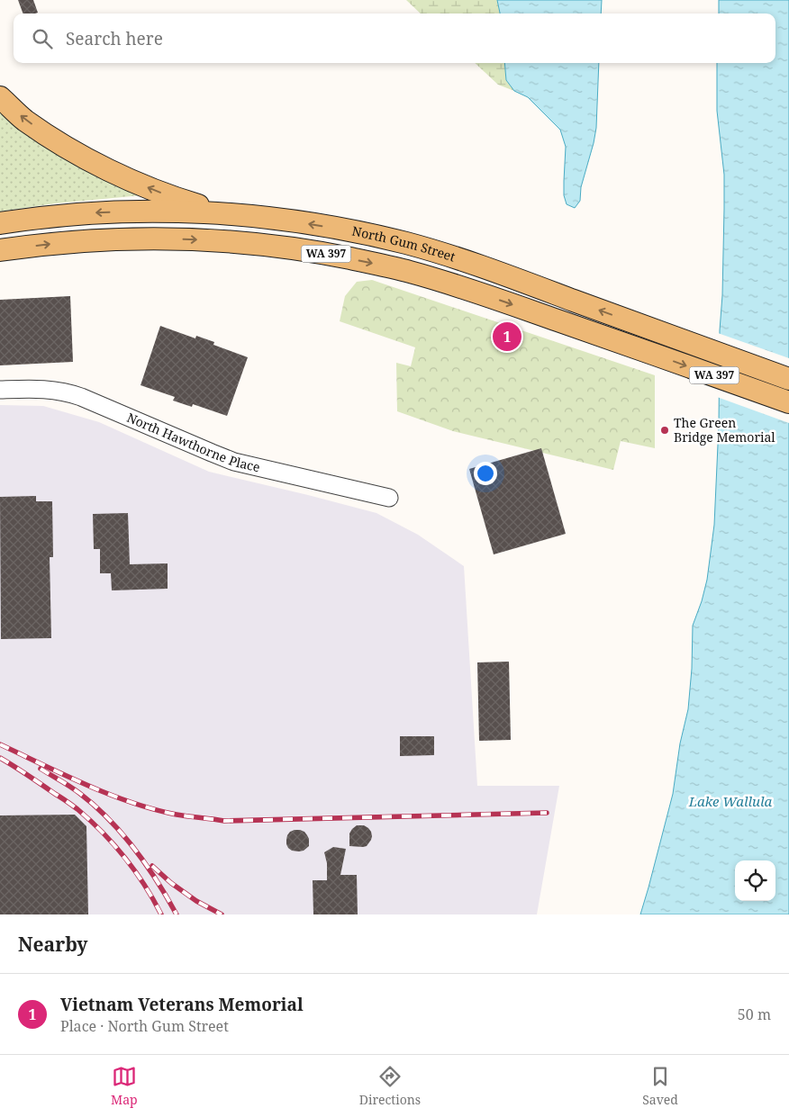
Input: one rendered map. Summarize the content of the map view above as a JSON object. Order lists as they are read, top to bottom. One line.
{"streets":{"main road":["North Gum Street","WA 397"],"street":["North Hawthorne Place"]},"water":["Lake Wallula"],"places":["The Green Bridge Memorial"],"page":{"search":"Search here","pins":"1","heading":"Nearby","list":[{"mark":"1","name":"Vietnam Veterans Memorial","note":"Place · North Gum Street","value":"50 m"}],"nav":["Map","Directions","Saved"]}}
